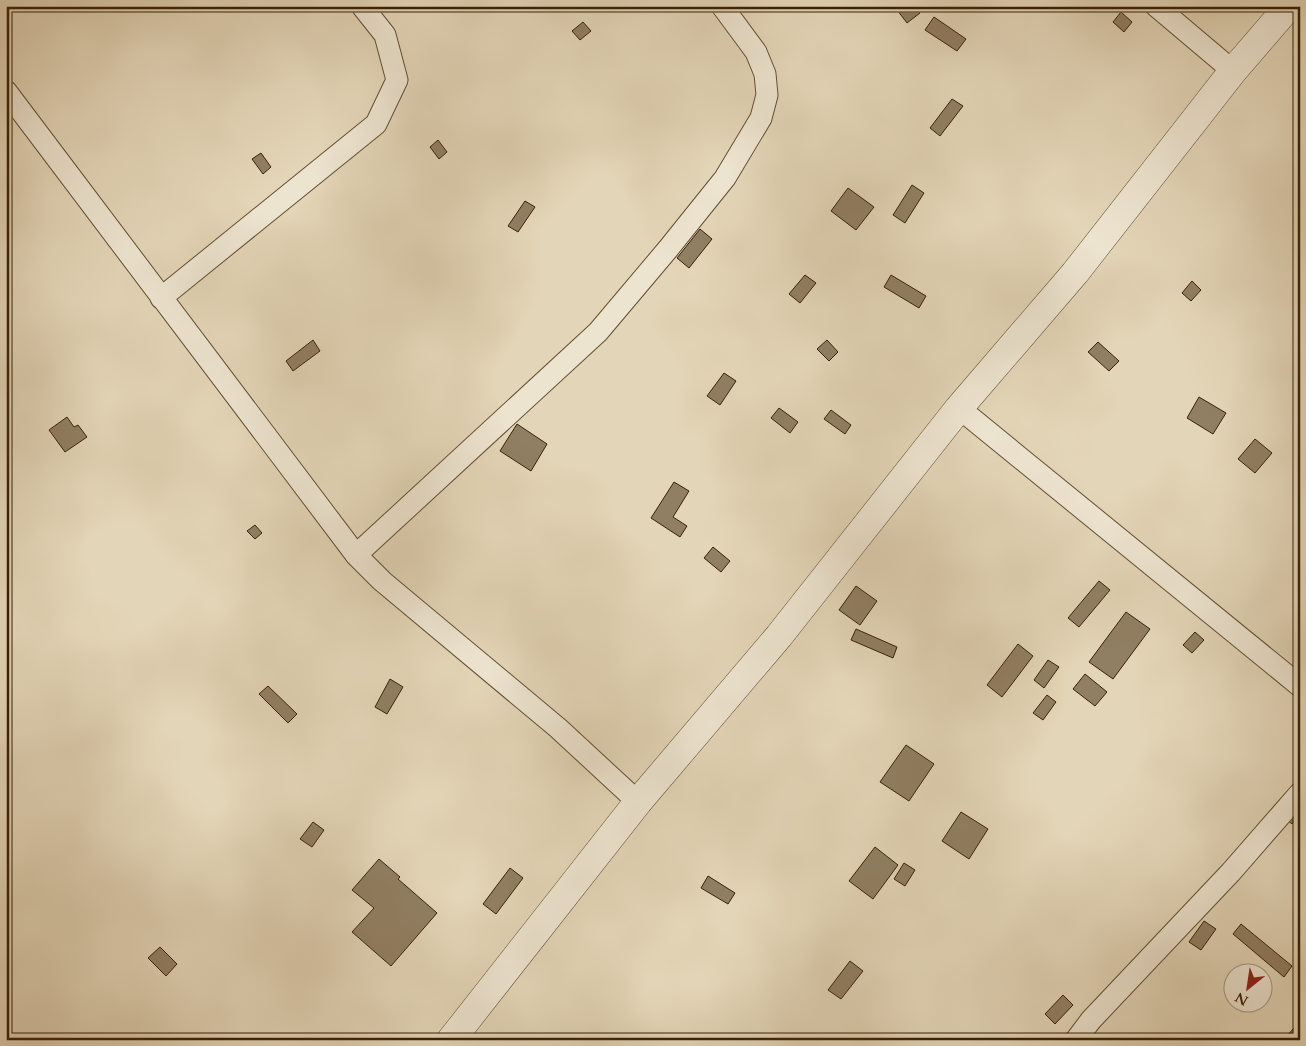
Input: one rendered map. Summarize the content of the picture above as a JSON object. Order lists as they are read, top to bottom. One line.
{"north":"bottom left"}
